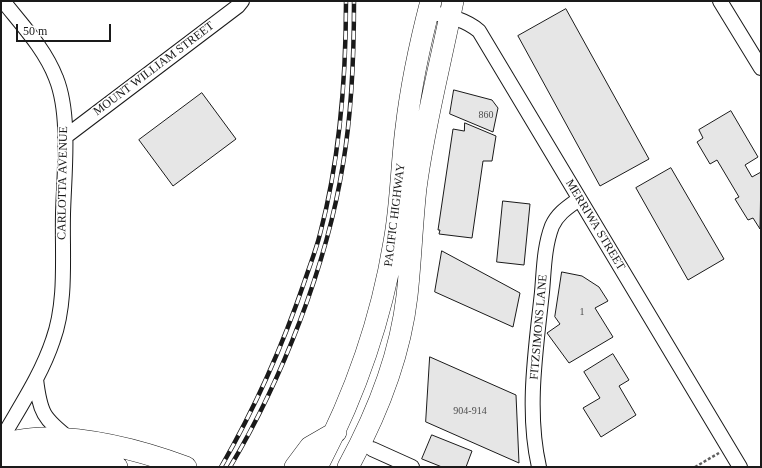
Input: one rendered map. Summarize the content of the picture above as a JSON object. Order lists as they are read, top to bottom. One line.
{"streets":{"highway":["PACIFIC HIGHWAY"],"street":["MOUNT WILLIAM STREET","CARLOTTA AVENUE","MERRIWA STREET","FITZSIMONS LANE"]},"crossings":[["MOUNT WILLIAM STREET","CARLOTTA AVENUE"],["PACIFIC HIGHWAY","MERRIWA STREET"],["MERRIWA STREET","FITZSIMONS LANE"]],"house_numbers":["860","1","904-914"],"scale_bar":"50 m"}
